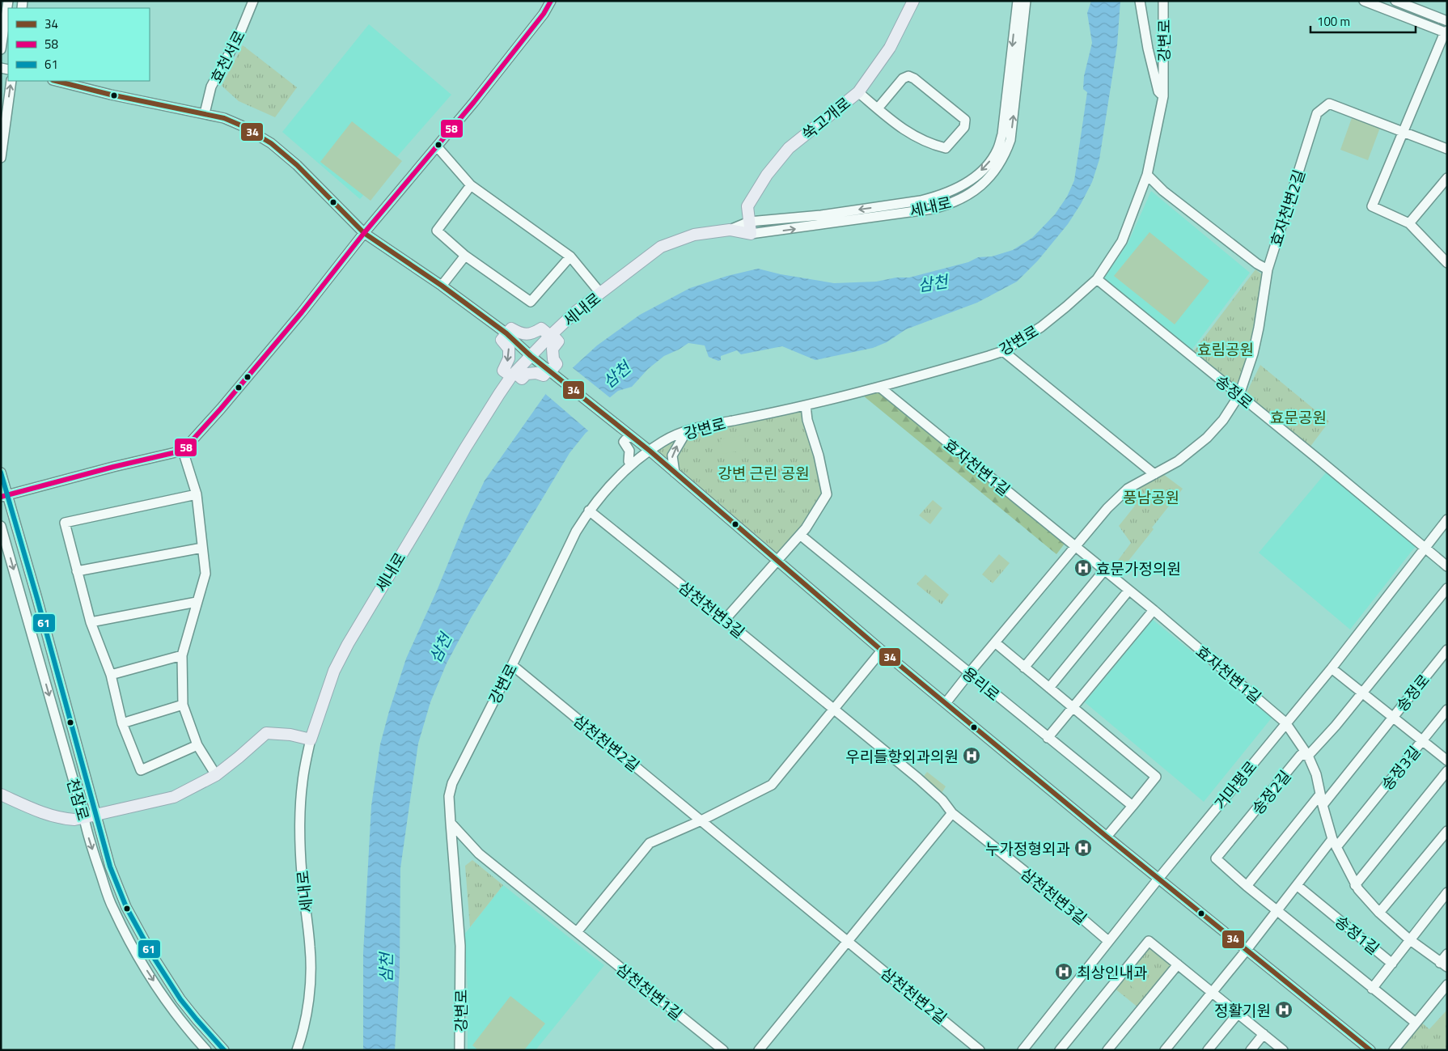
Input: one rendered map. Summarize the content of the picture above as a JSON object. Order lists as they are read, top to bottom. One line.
{"streets":{"main road":["쑥고개로","세내로","천잠로"],"street":["강변로","효천서로","효자천변2길","송정로","효자천변1길","삼천천변3길","용리로","삼천천변2길","송정3길","거마평로","송정2길","송정1길","삼천천변1길"]},"crossings":[["강변로","송정로"],["강변로","효자천변1길"],["강변로","삼천천변3길"],["강변로","삼천천변2길"],["강변로","삼천천변1길"],["쑥고개로","세내로"],["세내로","천잠로"],["효자천변2길","송정로"],["송정로","송정3길"],["송정로","거마평로"],["효자천변1길","거마평로"],["효자천변1길","송정2길"],["삼천천변3길","거마평로"],["송정3길","거마평로"],["송정3길","송정2길"],["거마평로","송정2길"],["송정2길","송정1길"]],"one_way":["천잠로"],"water":["삼천"],"parks":["효림공원","효문공원","강변 근린 공원","풍남공원"],"places":{"hospital":["효문가정의원","우리들항외과의원","누가정형외과","최상인내과","정활기원"]},"lines":["transit line 58","transit line 34","transit line 61"],"legend":["34","58","61"],"scale_bar":"100 m"}
